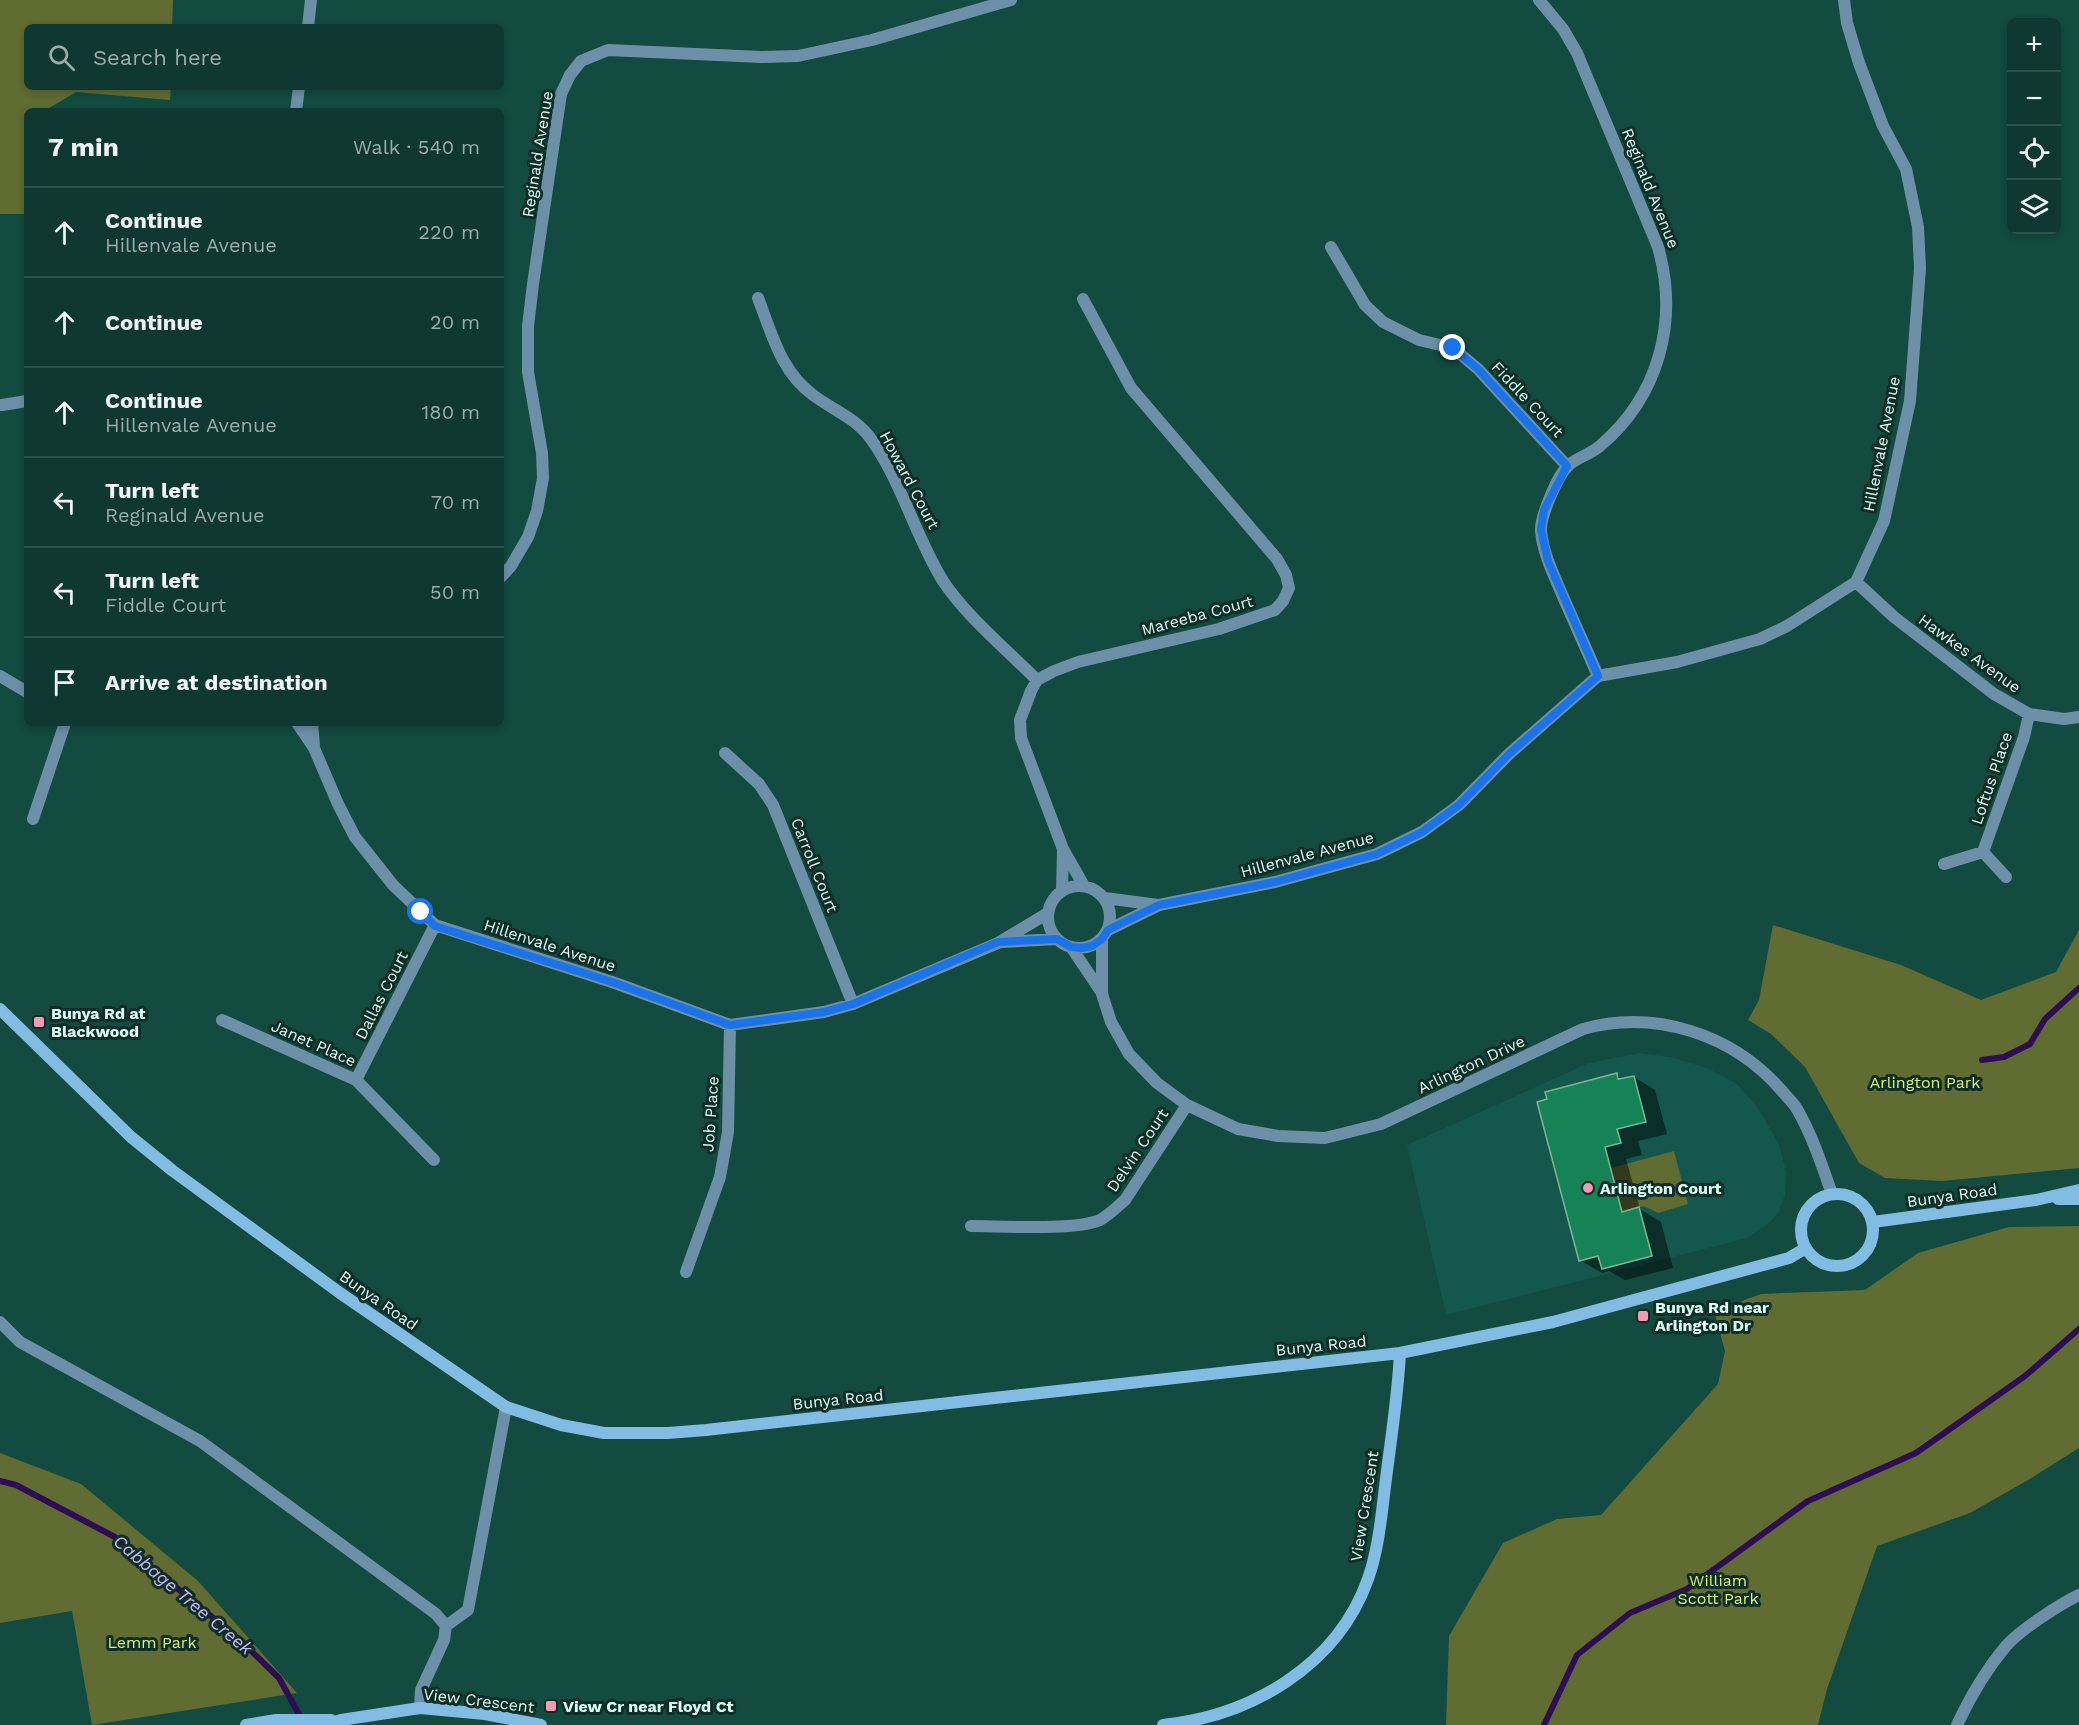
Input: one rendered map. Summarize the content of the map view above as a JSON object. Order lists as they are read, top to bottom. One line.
{"streets":{"street":["Reginald Avenue","Fiddle Court","Hillenvale Avenue","Howard Court","Mareeba Court","Hawkes Avenue","Loftus Place","Carroll Court","Dallas Court","Janet Place","Arlington Drive","Job Place","Delvin Court","Bunya Road","View Crescent"]},"crossings":[["Reginald Avenue","Fiddle Court"],["Hillenvale Avenue","Hawkes Avenue"],["Hillenvale Avenue","Carroll Court"],["Hillenvale Avenue","Dallas Court"],["Hillenvale Avenue","Arlington Drive"],["Hillenvale Avenue","Job Place"],["Howard Court","Mareeba Court"],["Hawkes Avenue","Loftus Place"],["Dallas Court","Janet Place"],["Arlington Drive","Delvin Court"],["Arlington Drive","Bunya Road"],["Bunya Road","View Crescent"]],"water":["Cabbage Tree Creek"],"parks":["Arlington Park","William Scott Park","Lemm Park"],"places":{"transit":["Bunya Rd at Blackwood","Bunya Rd near Arlington Dr","View Cr near Floyd Ct"],"other":["Arlington Court"]},"page":{"map_buttons":["+","−"],"search":"Search here","heading":["7 min","Walk · 540 m"],"list":[["Continue","Hillenvale Avenue","220 m"],["Continue","20 m"],["Continue","Hillenvale Avenue","180 m"],["Turn left","Reginald Avenue","70 m"],["Turn left","Fiddle Court","50 m"],"Arrive at destination"]}}
